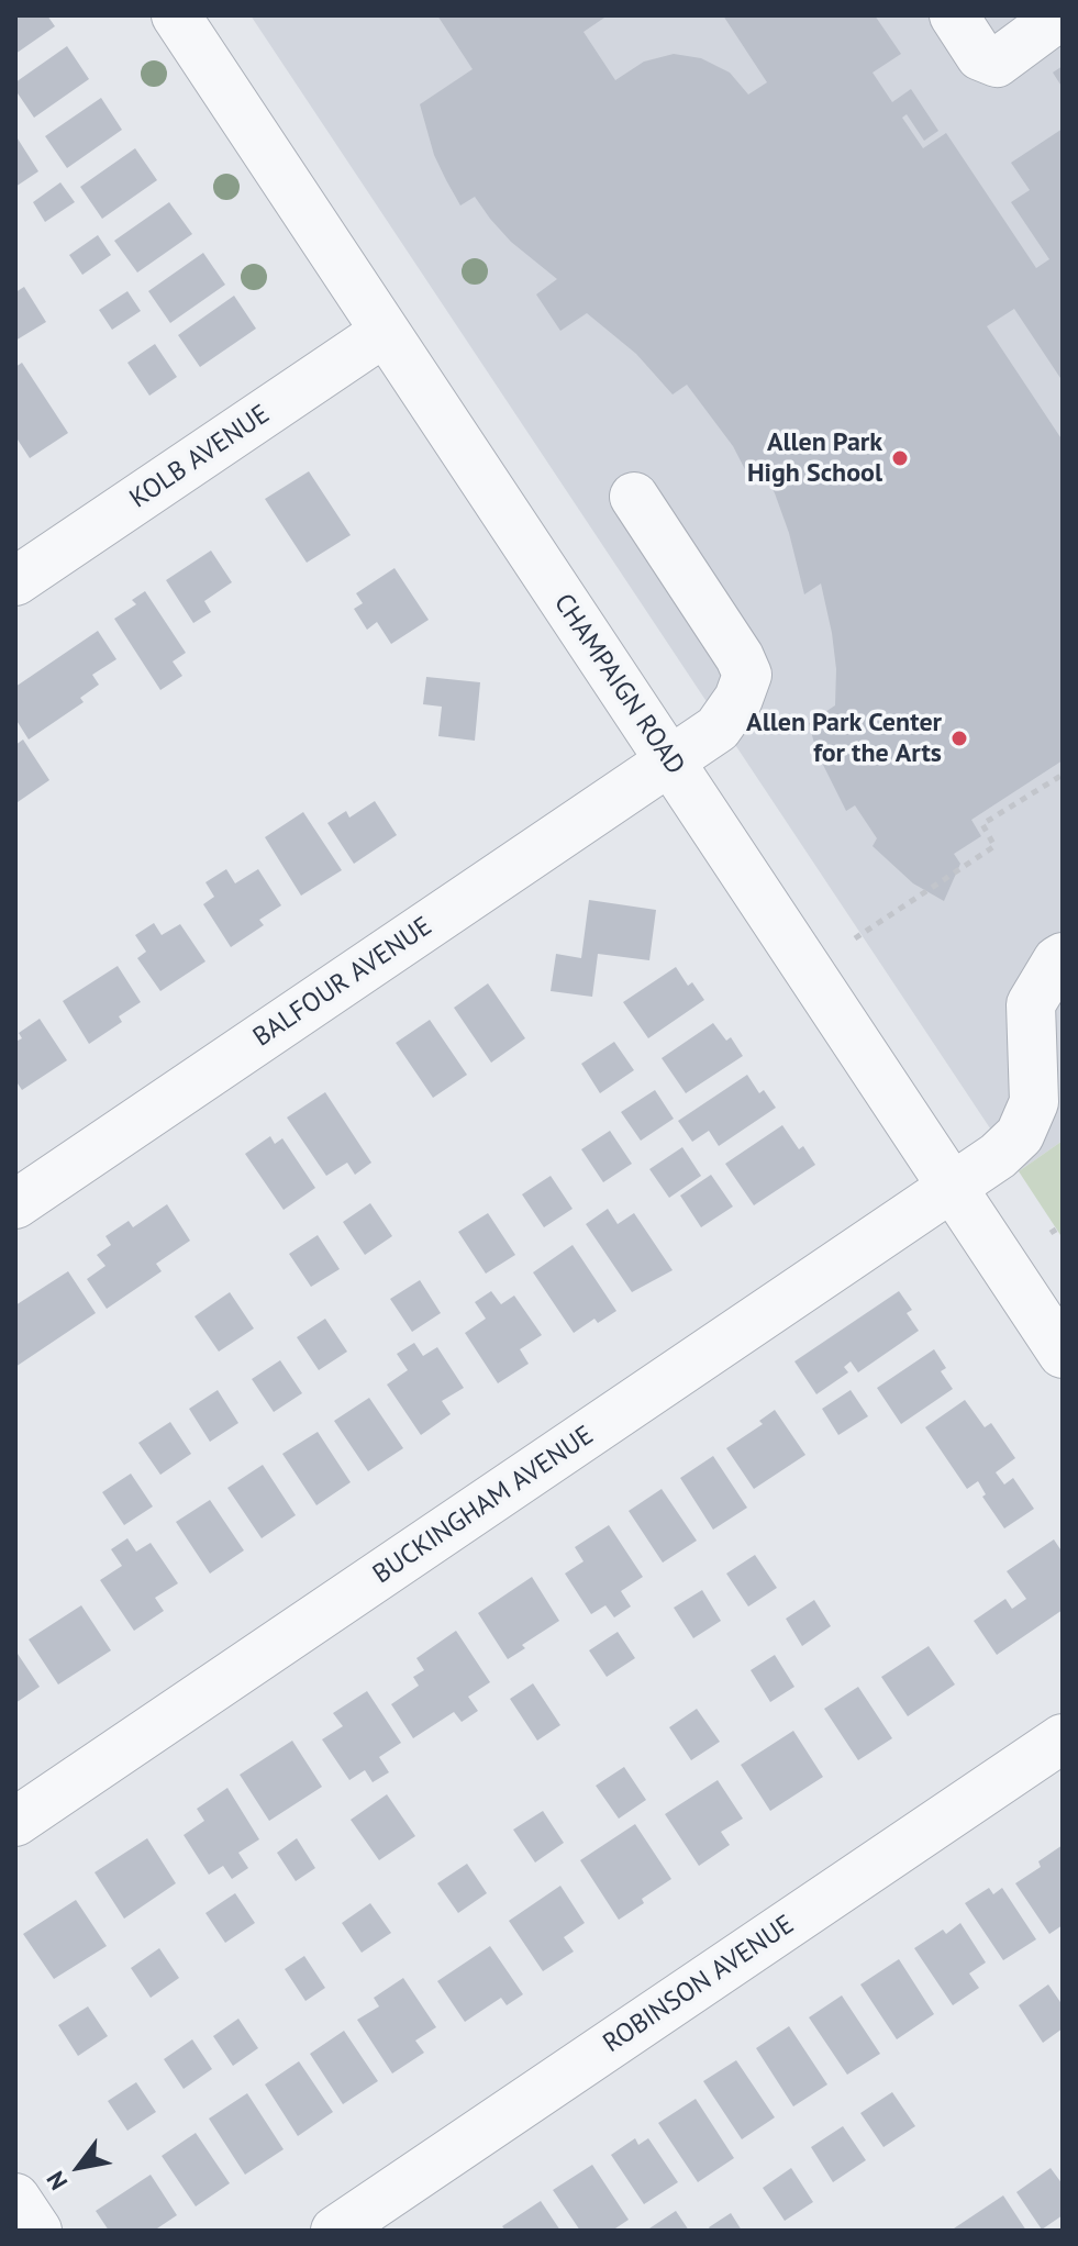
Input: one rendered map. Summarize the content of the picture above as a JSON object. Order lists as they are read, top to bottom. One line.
{"streets":{"street":["KOLB AVENUE","CHAMPAIGN ROAD","BALFOUR AVENUE","BUCKINGHAM AVENUE","ROBINSON AVENUE"]},"crossings":[["KOLB AVENUE","CHAMPAIGN ROAD"],["CHAMPAIGN ROAD","BALFOUR AVENUE"],["CHAMPAIGN ROAD","BUCKINGHAM AVENUE"]],"places":["Allen Park High School","Allen Park Center for the Arts"],"north":"bottom left"}
